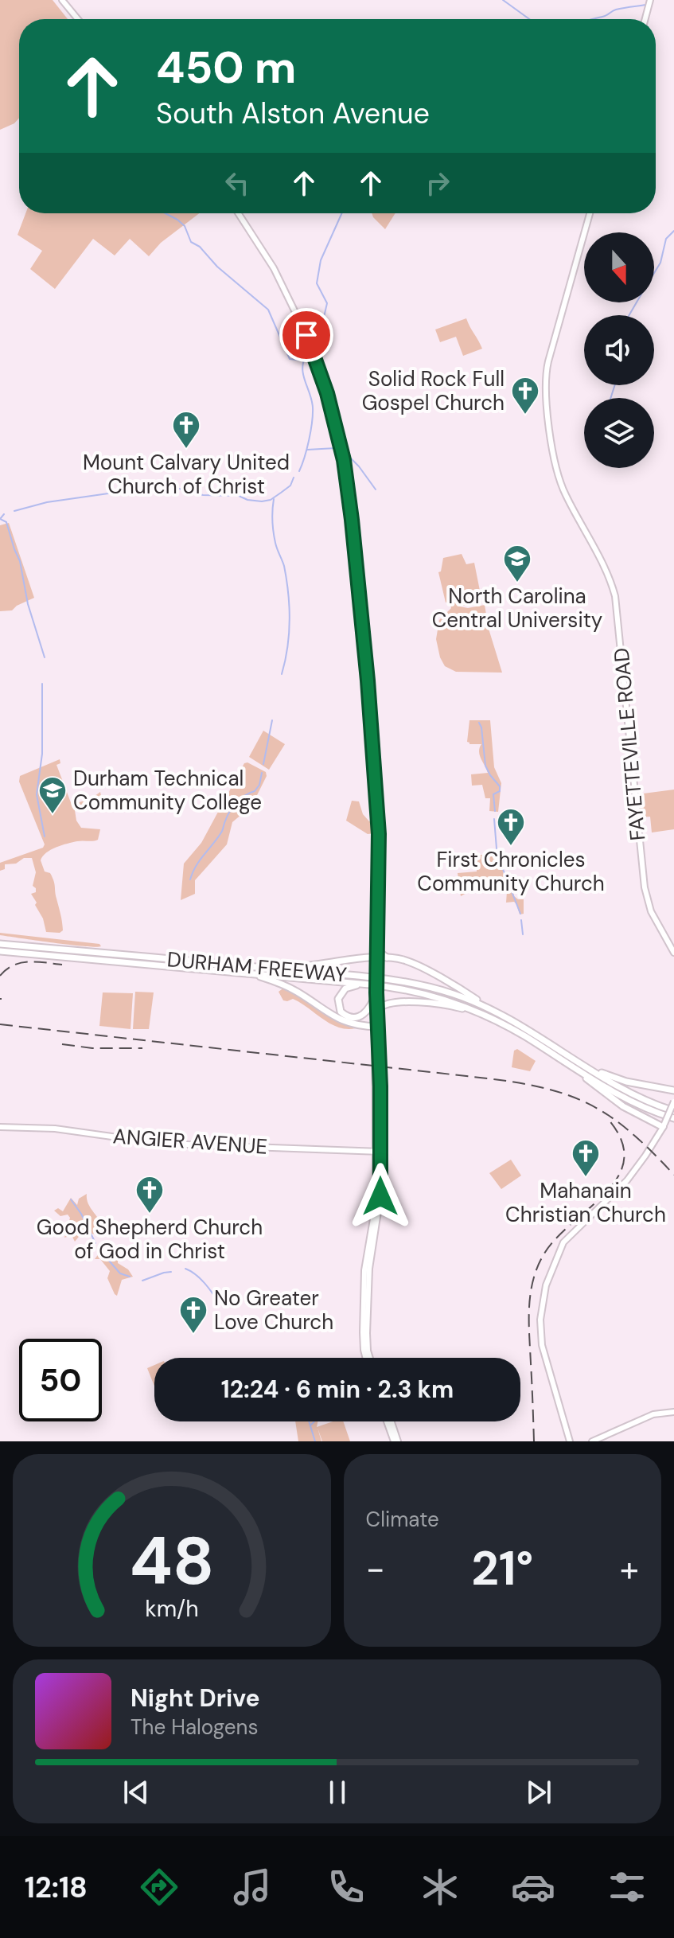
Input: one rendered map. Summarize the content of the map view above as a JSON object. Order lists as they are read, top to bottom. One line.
{"streets":{"highway":["DURHAM FREEWAY"],"main road":["FAYETTEVILLE ROAD","ANGIER AVENUE"]},"places":{"church":["Solid Rock Full Gospel Church","Mount Calvary United Church of Christ","First Chronicles Community Church","Mahanain Christian Church","Good Shepherd Church of God in Christ","No Greater Love Church"],"school or university":["North Carolina Central University","Durham Technical Community College"]},"north":"bottom","page":{"turn":["450 m","South Alston Avenue"],"limit":"50","trip":"12:24 · 6 min · 2.3 km","tile":"Climate","heat":["−","21°","+"],"song":["Night Drive","The Halogens"],"tabs":"12:18","gauge":["48","km/h"]}}
